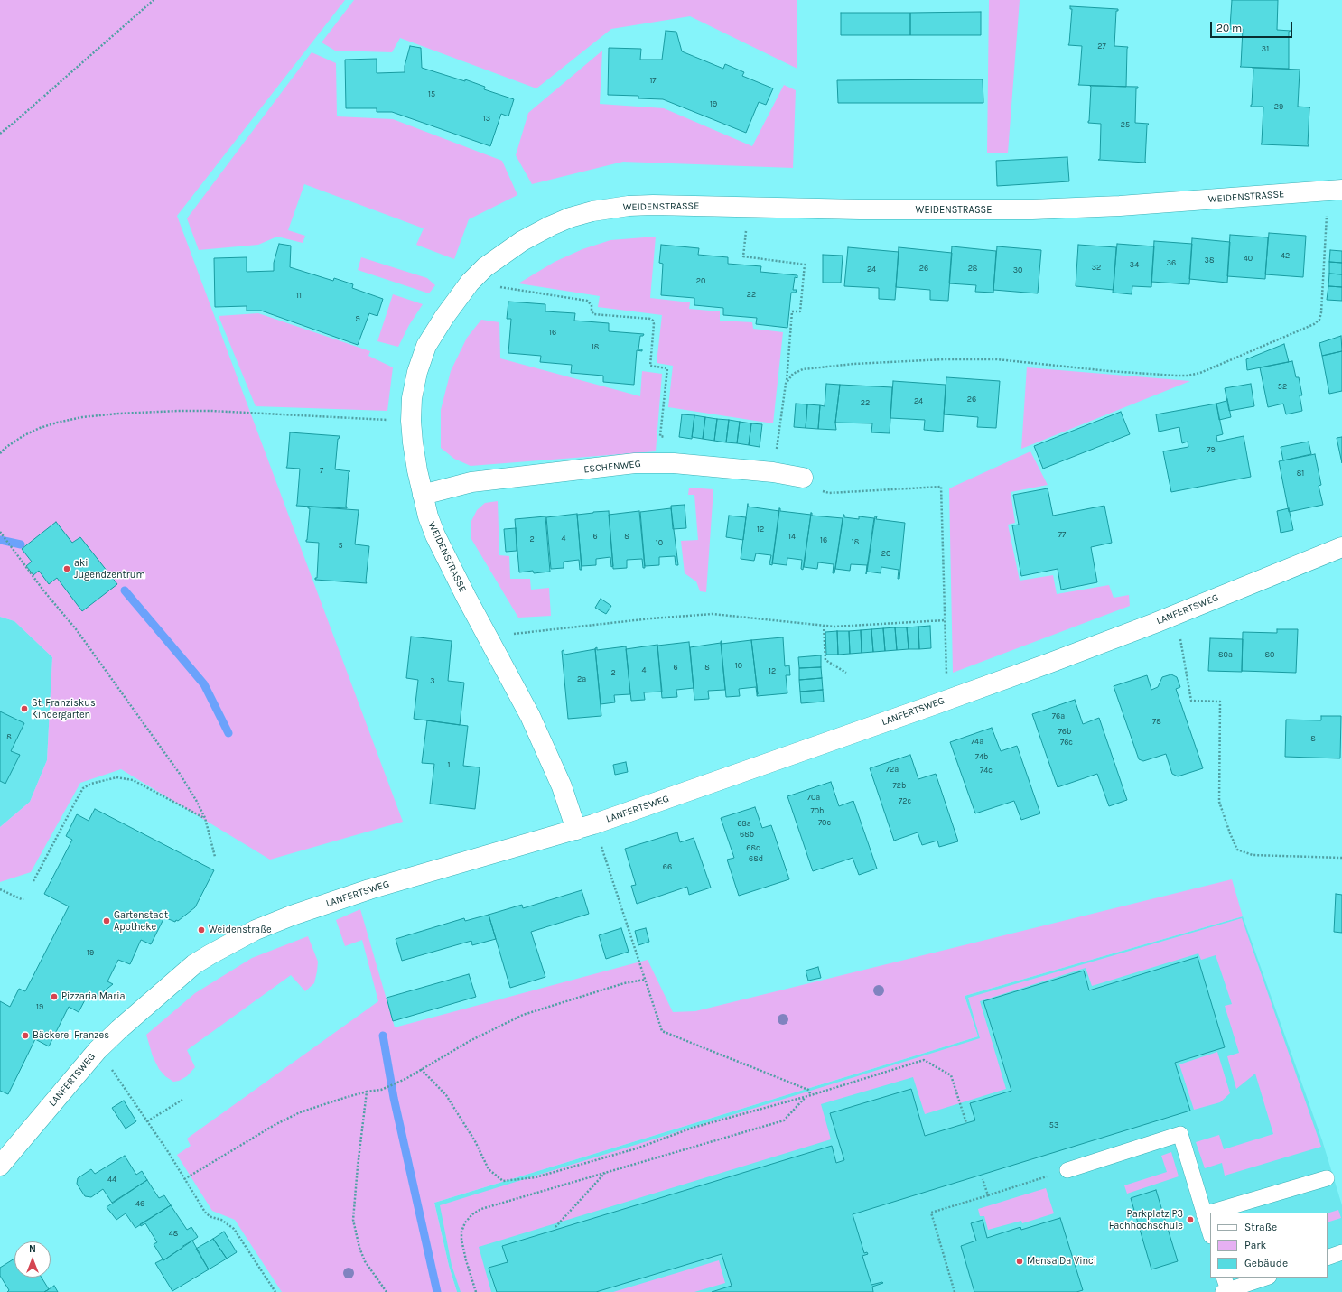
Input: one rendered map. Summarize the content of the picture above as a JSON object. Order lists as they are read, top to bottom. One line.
{"streets":{"street":["WEIDENSTRASSE","ESCHENWEG","LANFERTSWEG"]},"crossings":[["WEIDENSTRASSE","ESCHENWEG"],["WEIDENSTRASSE","LANFERTSWEG"]],"places":["aki Jugendzentrum","St. Franziskus Kindergarten","Gartenstadt Apotheke","Weidenstraße","Pizzaria Maria","Bäckerei Franzes","Parkplatz P3 Fachhochschule","Mensa Da Vinci"],"house_numbers":["27","31","17","15","19","29","13","25","42","40","38","36","34","32","26","28","24","30","20","22","11","9","16","18","52","26","24","22","79","7","81","12","77","6","8","14","4","2","16","18","10","5","20","80a","80","10","6","8","4","12","2","2a","3","76a","78","76b","8","8","74a","76c","74b","1","72a","74c","72b","70a","72c","70b","70c","68a","68b","68c","68d","66","19","19","53","44","46","48"],"legend":["Straße","Park","Gebäude"],"scale_bar":"20 m","north":"top"}
